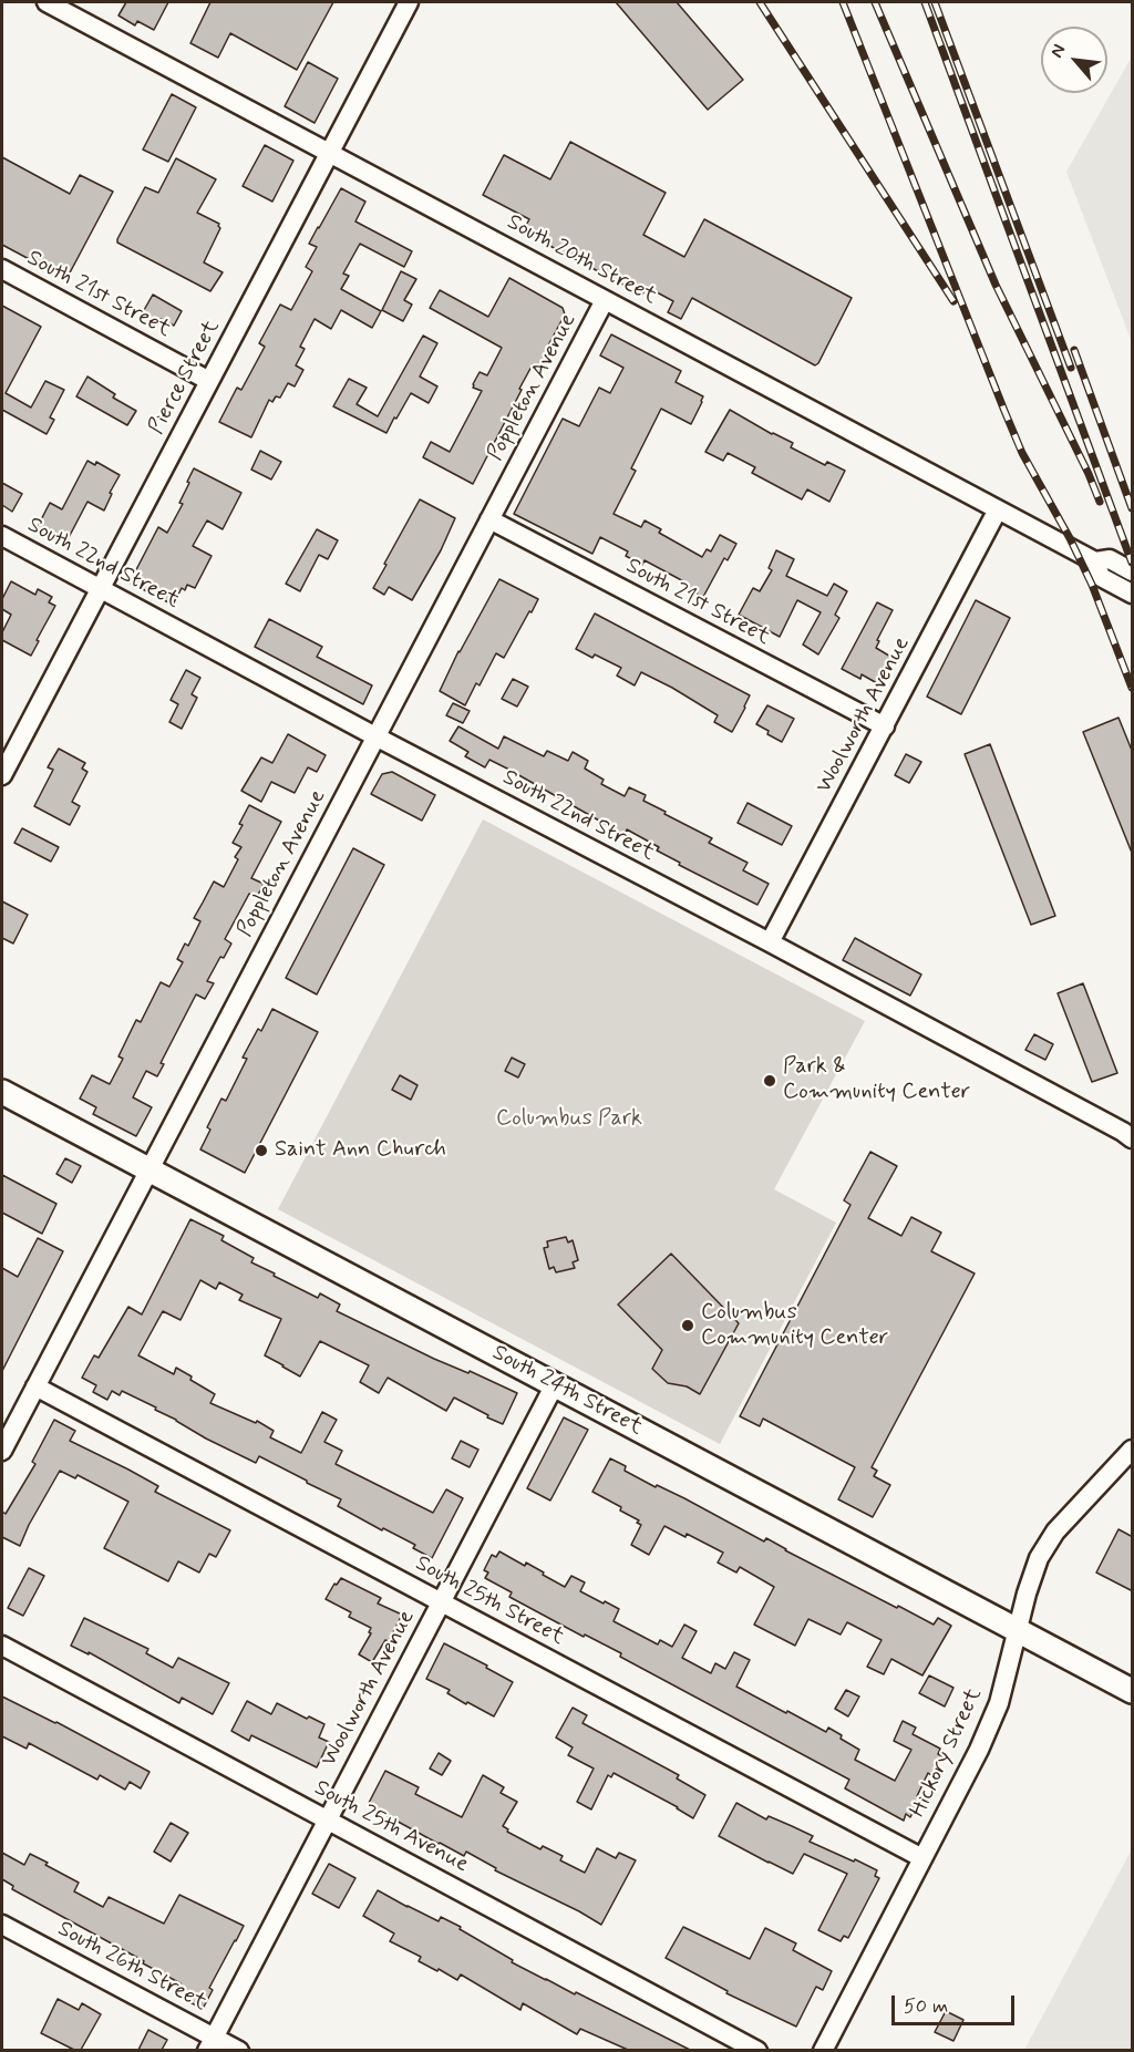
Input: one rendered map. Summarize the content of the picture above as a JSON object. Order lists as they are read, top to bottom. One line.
{"streets":{"main road":["South 24th Street"],"street":["South 20th Street","South 21st Street","Pierce Street","Poppleton Avenue","South 22nd Street","Woolworth Avenue","South 25th Street","Hickory Street","South 25th Avenue","South 26th Street"]},"crossings":[["South 20th Street","Pierce Street"],["South 20th Street","Poppleton Avenue"],["South 20th Street","Woolworth Avenue"],["South 21st Street","Pierce Street"],["South 21st Street","Poppleton Avenue"],["South 21st Street","Woolworth Avenue"],["Pierce Street","South 22nd Street"],["Poppleton Avenue","South 22nd Street"],["Poppleton Avenue","South 24th Street"],["Poppleton Avenue","South 25th Street"],["South 22nd Street","Woolworth Avenue"],["Woolworth Avenue","South 24th Street"],["Woolworth Avenue","South 25th Street"],["Woolworth Avenue","South 25th Avenue"],["Woolworth Avenue","South 26th Street"],["South 24th Street","Hickory Street"],["South 25th Street","Hickory Street"]],"parks":["Columbus Park"],"places":["Park & Community Center","Saint Ann Church","Columbus Community Center"],"scale_bar":"50 m","north":"top left"}
